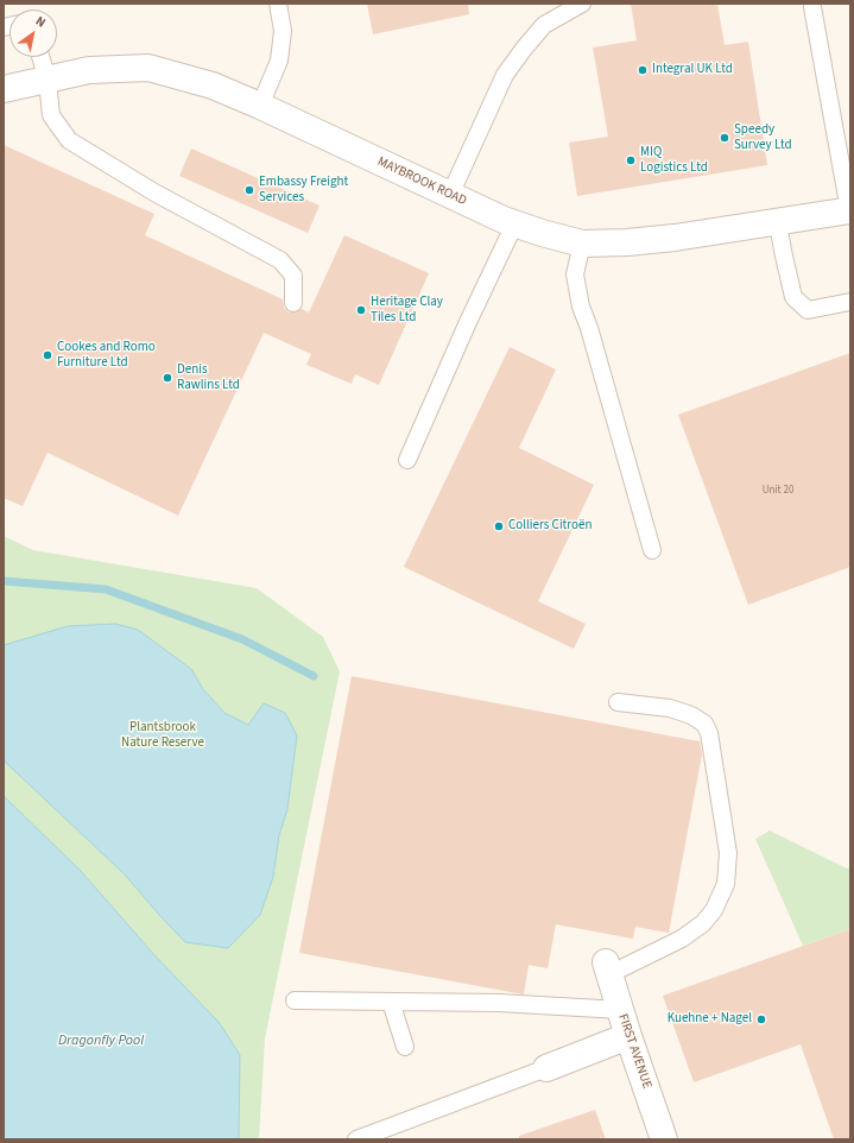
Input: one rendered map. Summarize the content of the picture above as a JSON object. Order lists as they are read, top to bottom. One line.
{"streets":{"street":["MAYBROOK ROAD","FIRST AVENUE"]},"water":["Dragonfly Pool"],"parks":["Plantsbrook Nature Reserve"],"places":["Integral UK Ltd","Speedy Survey Ltd","MIQ Logistics Ltd","Embassy Freight Services","Heritage Clay Tiles Ltd","Cookes and Romo Furniture Ltd","Denis Rawlins Ltd","Colliers Citroën","Kuehne + Nagel"],"house_numbers":["Unit 20"],"north":"top right"}
